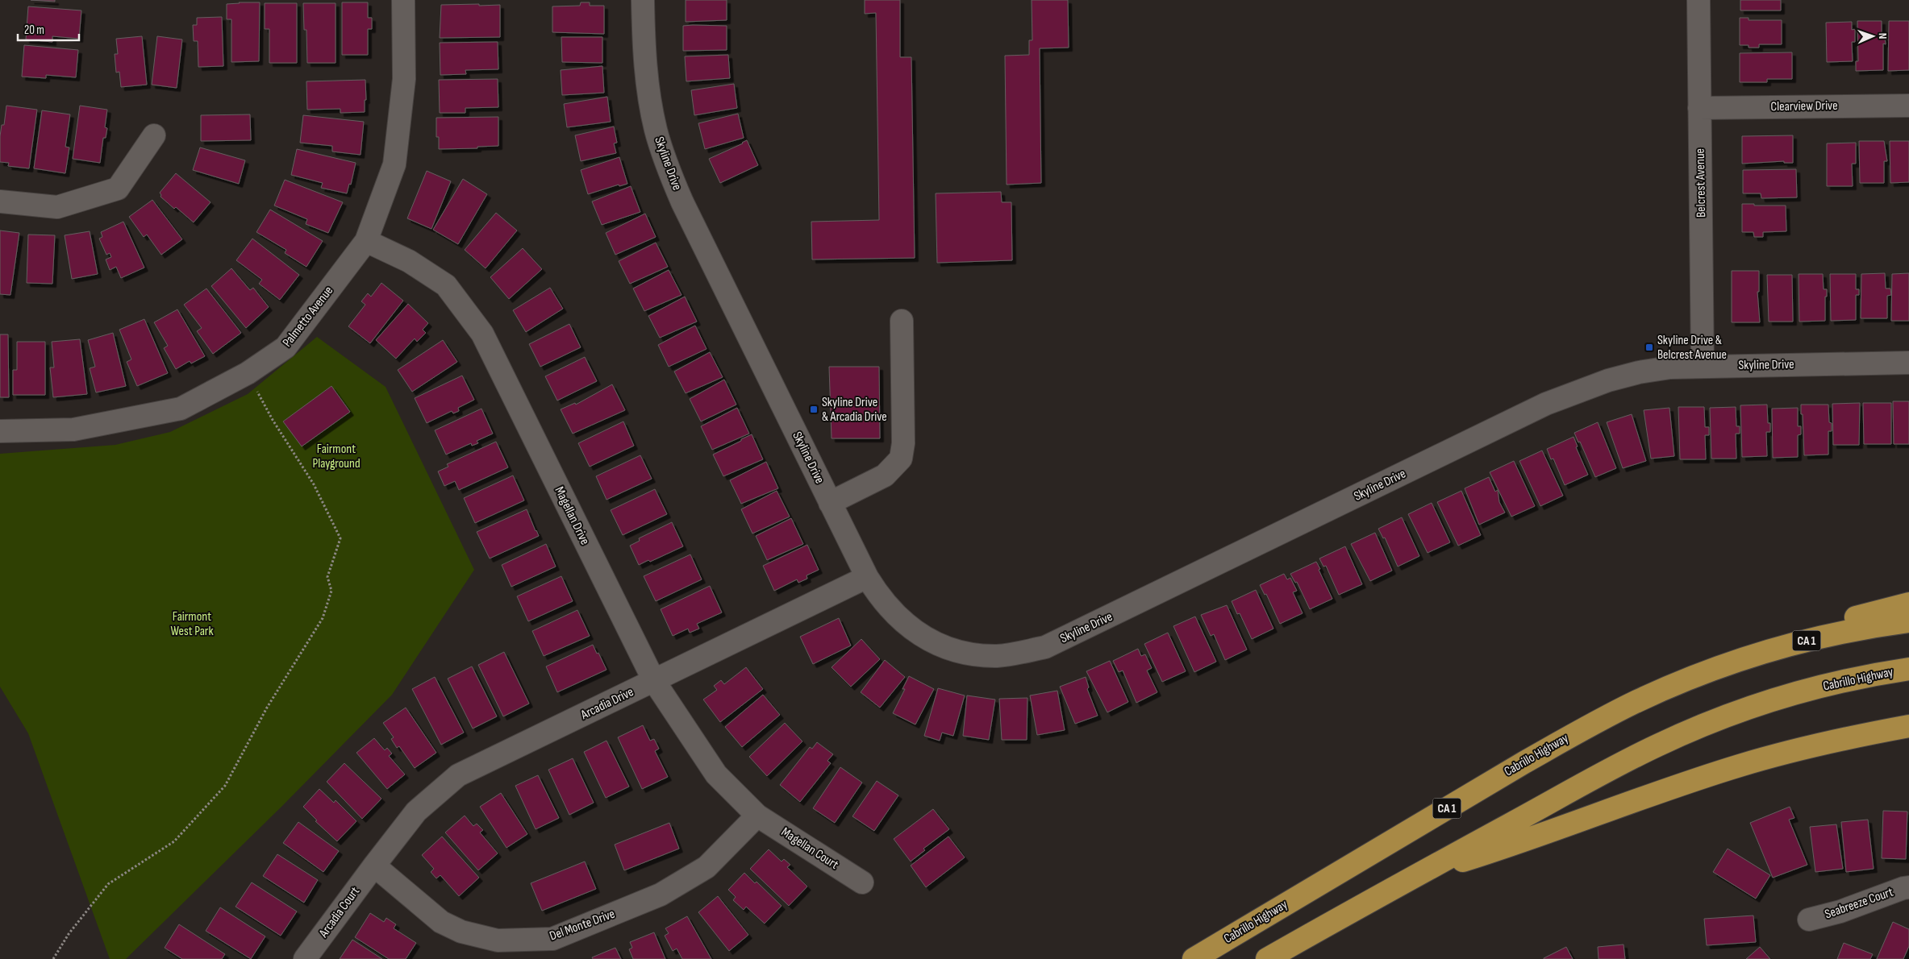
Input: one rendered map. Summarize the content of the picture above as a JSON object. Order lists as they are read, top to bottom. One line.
{"streets":{"highway":["CA 1","Cabrillo Highway"],"street":["Clearview Drive","Skyline Drive","Belcrest Avenue","Palmetto Avenue","Magellan Drive","Arcadia Drive","Magellan Court","Seabreeze Court","Arcadia Court","Del Monte Drive"]},"crossings":[["Clearview Drive","Belcrest Avenue"],["Skyline Drive","Belcrest Avenue"],["Skyline Drive","Arcadia Drive"],["Palmetto Avenue","Magellan Drive"],["Magellan Drive","Arcadia Drive"],["Magellan Drive","Magellan Court"],["Magellan Drive","Del Monte Drive"],["Arcadia Drive","Arcadia Court"],["Arcadia Drive","Del Monte Drive"],["Magellan Court","Del Monte Drive"],["Arcadia Court","Del Monte Drive"]],"parks":["Fairmont Playground","Fairmont West Park"],"places":{"transit":["Skyline Drive & Belcrest Avenue","Skyline Drive & Arcadia Drive"]},"scale_bar":"20 m","north":"right"}
